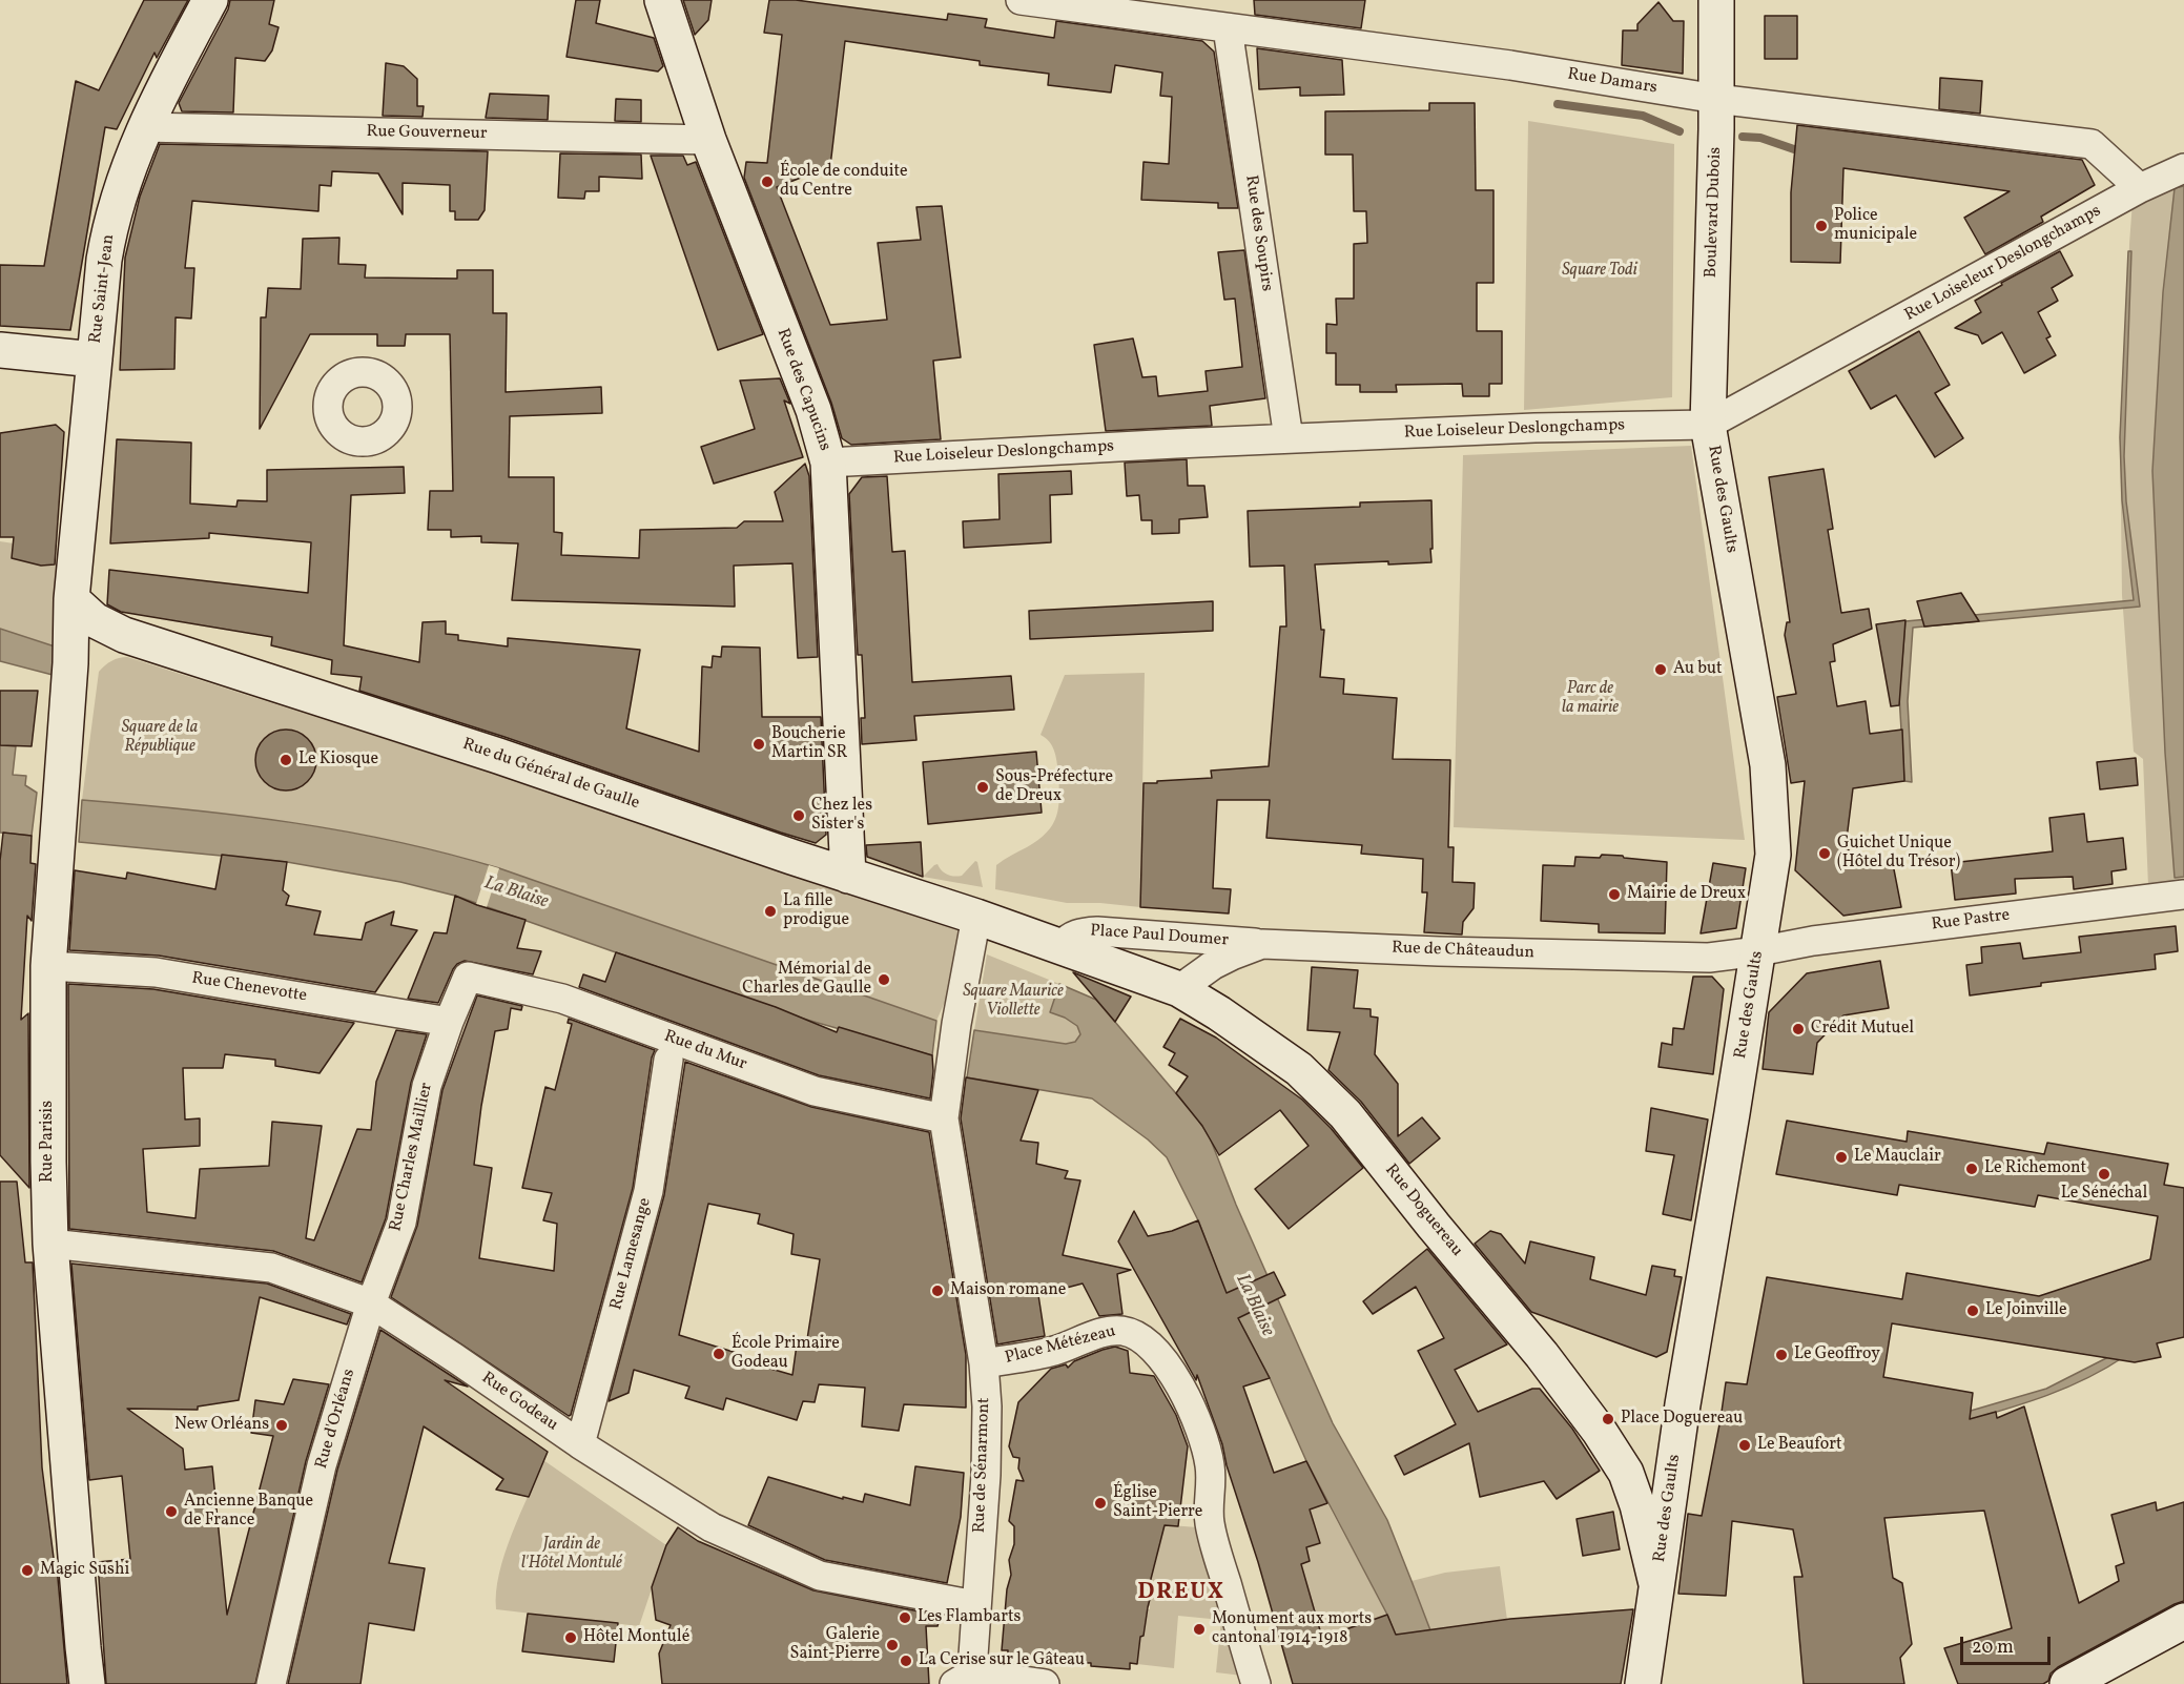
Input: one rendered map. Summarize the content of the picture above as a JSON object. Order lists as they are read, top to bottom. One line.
{"streets":{"street":["Rue Damars","Rue Gouverneur","Boulevard Dubois","Rue des Soupirs","Rue Loiseleur Deslongchamps","Rue Saint-Jean","Rue des Capucins","Rue des Gaults","Rue du Général de Gaulle","Rue Pastre","Place Paul Doumer","Rue de Châteaudun","Rue Chenevotte","Rue du Mur","Rue Parisis","Rue Charles Maillier","Rue Doguereau","Rue Lamesange","Place Métézeau","Rue Godeau","Rue d'Orléans","Rue de Sénarmont"]},"crossings":[["Rue Damars","Boulevard Dubois"],["Rue Damars","Rue des Soupirs"],["Rue Damars","Rue Loiseleur Deslongchamps"],["Rue Gouverneur","Rue Saint-Jean"],["Rue Gouverneur","Rue des Capucins"],["Boulevard Dubois","Rue Loiseleur Deslongchamps"],["Boulevard Dubois","Rue des Gaults"],["Rue des Soupirs","Rue Loiseleur Deslongchamps"],["Rue Loiseleur Deslongchamps","Rue des Capucins"],["Rue Loiseleur Deslongchamps","Rue des Gaults"],["Rue Saint-Jean","Rue du Général de Gaulle"],["Rue Saint-Jean","Rue Parisis"],["Rue des Capucins","Rue du Général de Gaulle"],["Rue des Gaults","Rue Pastre"],["Rue des Gaults","Rue de Châteaudun"],["Rue des Gaults","Rue Doguereau"],["Rue du Général de Gaulle","Rue Parisis"],["Rue du Général de Gaulle","Rue Doguereau"],["Rue du Général de Gaulle","Rue de Sénarmont"],["Rue Pastre","Rue de Châteaudun"],["Place Paul Doumer","Rue de Châteaudun"],["Place Paul Doumer","Rue Doguereau"],["Rue de Châteaudun","Rue Doguereau"],["Rue Chenevotte","Rue Parisis"],["Rue Chenevotte","Rue Charles Maillier"],["Rue du Mur","Rue Charles Maillier"],["Rue du Mur","Rue de Sénarmont"],["Rue Parisis","Rue Godeau"],["Rue Charles Maillier","Rue Godeau"],["Rue Charles Maillier","Rue d'Orléans"],["Rue Doguereau","Rue de Sénarmont"],["Rue Lamesange","Rue Godeau"],["Place Métézeau","Rue de Sénarmont"],["Rue Godeau","Rue d'Orléans"],["Rue Godeau","Rue de Sénarmont"]],"districts":["DREUX"],"water":["La Blaise"],"parks":["Square Todi","Parc de la mairie","Square de la République","Square Maurice Viollette","Jardin de l'Hôtel Montulé"],"places":["École de conduite du Centre","Police municipale","Au but","Boucherie Martin SR","Le Kiosque","Sous-Préfecture de Dreux","Chez les Sister's","Guichet Unique (Hôtel du Trésor)","Mairie de Dreux","La fille prodigue","Mémorial de Charles de Gaulle","Crédit Mutuel","Le Mauclair","Le Richemont","Le Sénéchal","Maison romane","Le Joinville","École Primaire Godeau","Le Geoffroy","Place Doguereau","New Orléans","Le Beaufort","Église Saint-Pierre","Ancienne Banque de France","Magic Sushi","Les Flambarts","Monument aux morts cantonal 1914-1918","Hôtel Montulé","Galerie Saint-Pierre","La Cerise sur le Gâteau"],"scale_bar":"20 m"}
